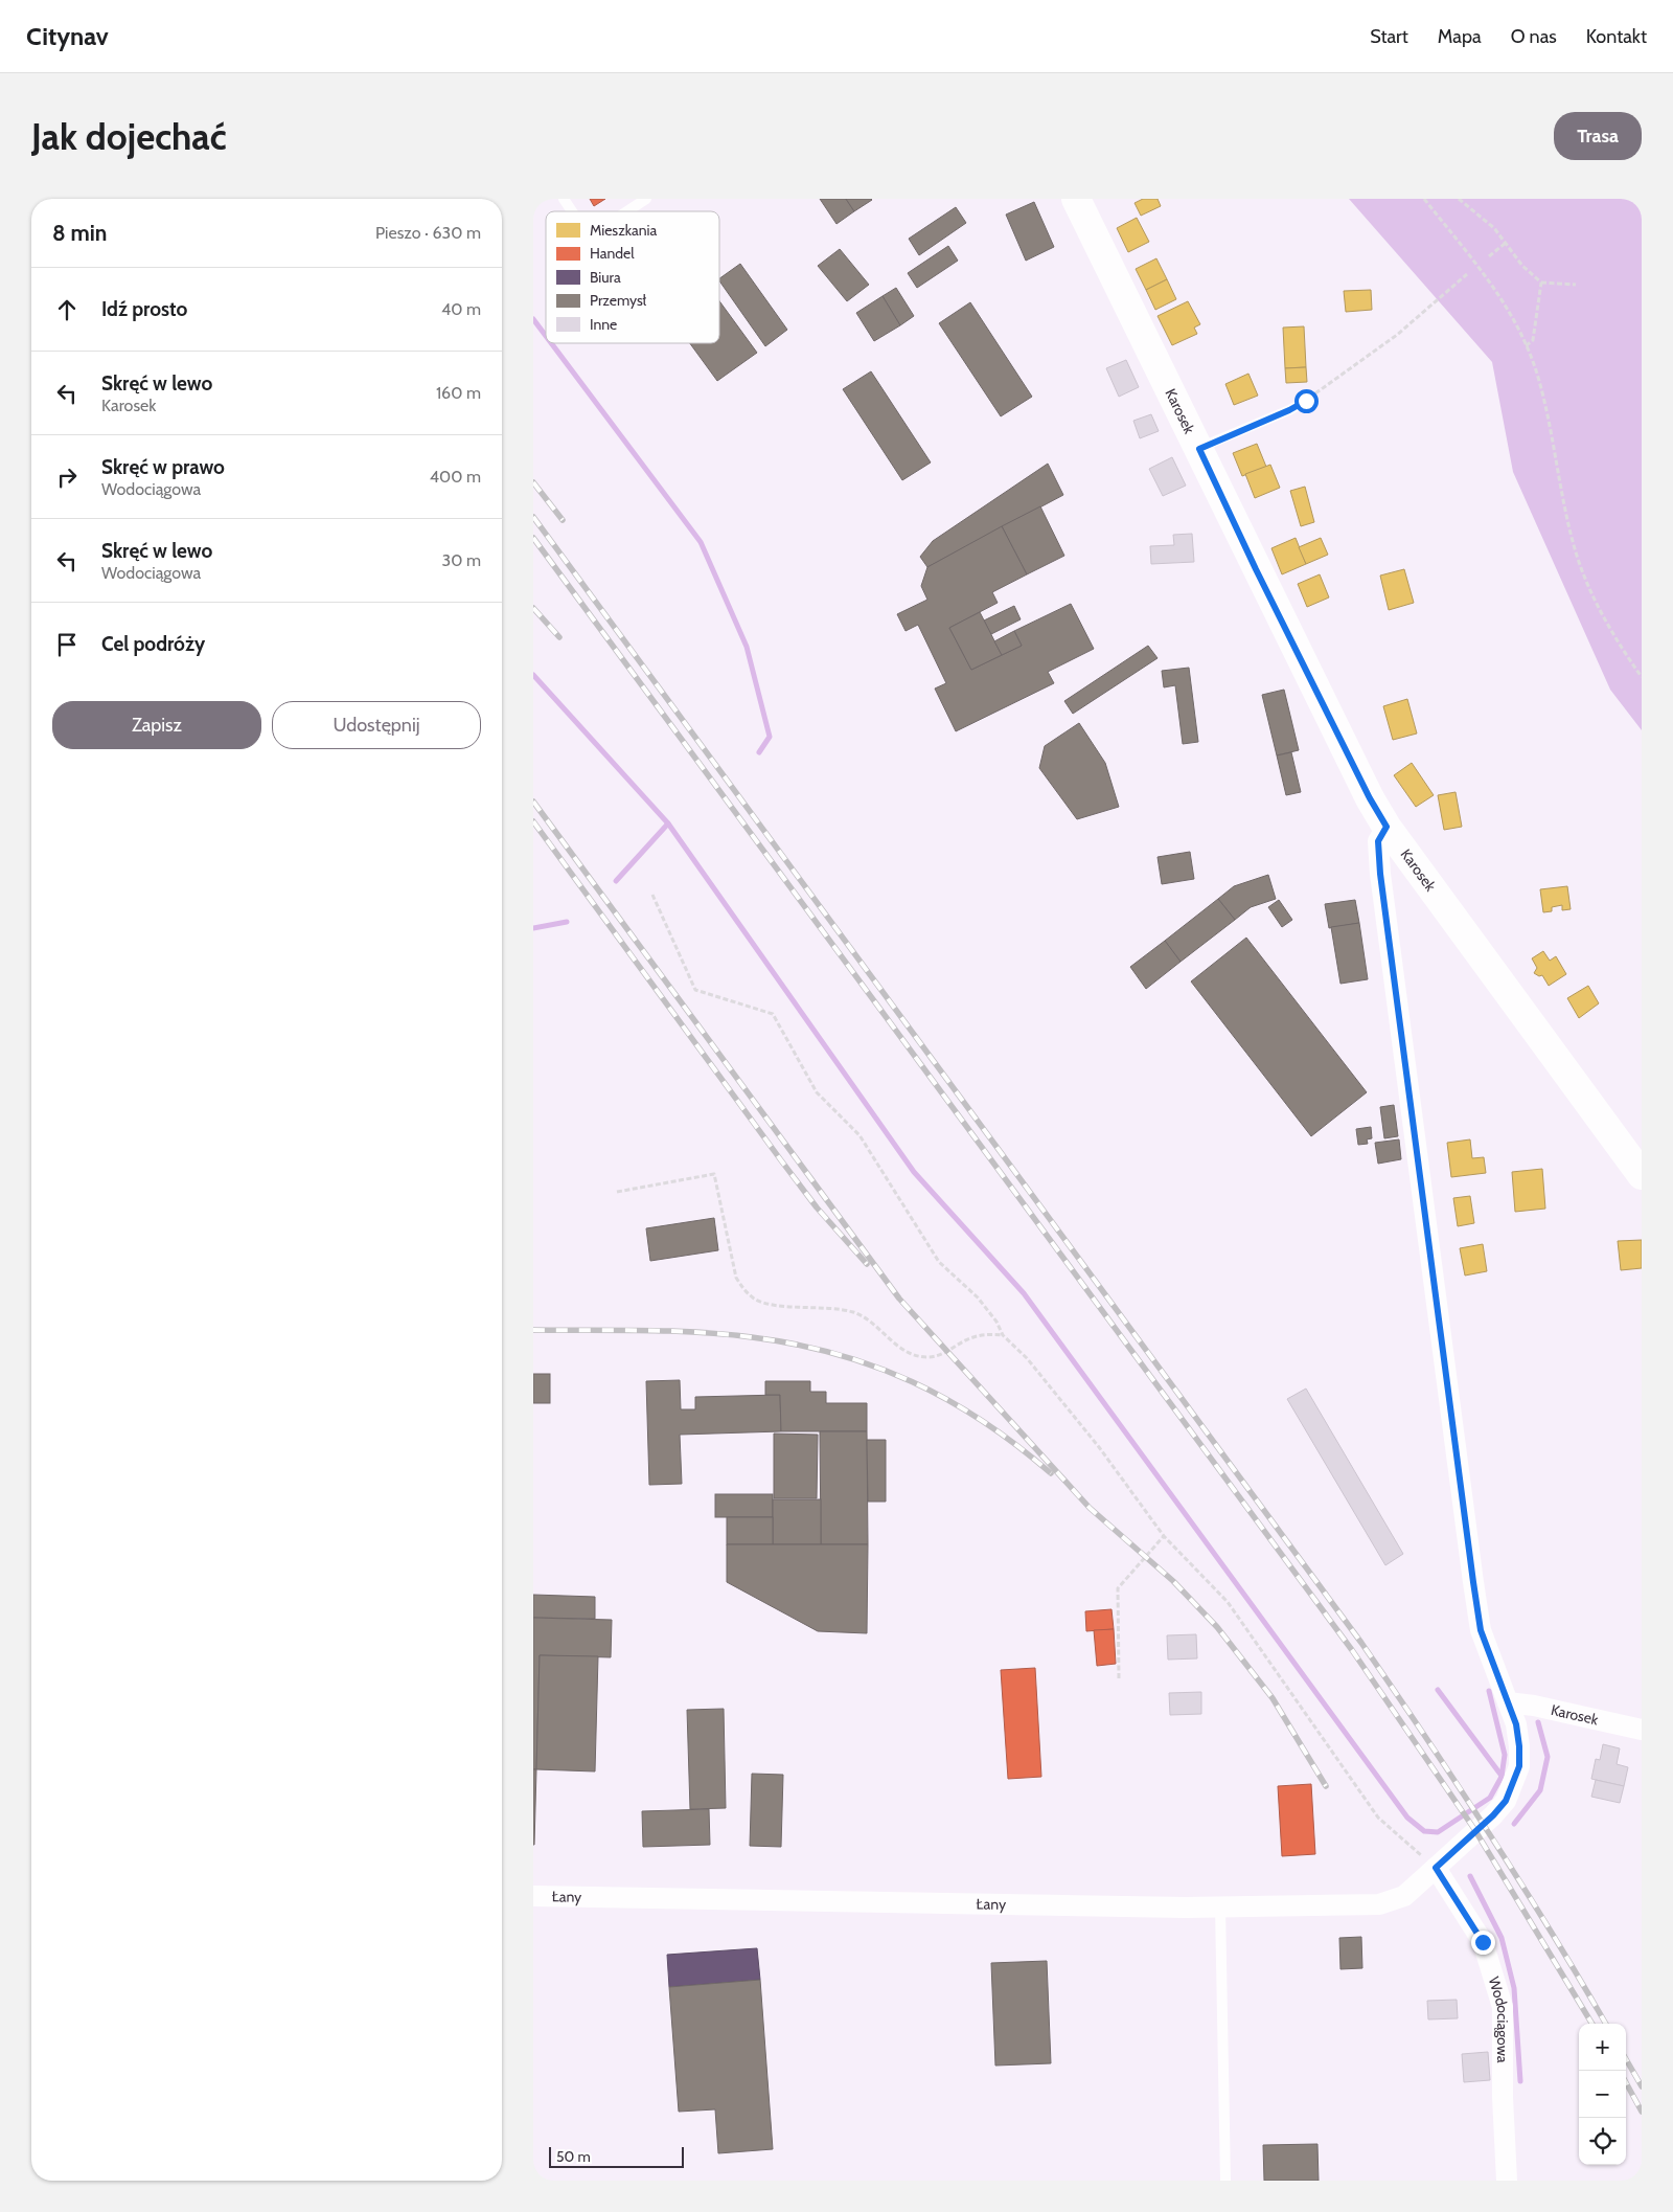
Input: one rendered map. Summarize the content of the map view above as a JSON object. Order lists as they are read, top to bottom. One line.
{"streets":{"street":["Karosek","Łany","Wodociągowa"]},"crossings":[["Łany","Wodociągowa"]],"legend":["Mieszkania","Handel","Biura","Przemysł","Inne"],"scale_bar":"50 m","page":{"header":"Citynav","nav":["Start","Mapa","O nas","Kontakt"],"buttons":["Trasa",["Zapisz","Udostępnij"]],"title":"Jak dojechać","heading":["8 min","Pieszo · 630 m"],"list":[["Idź prosto","40 m"],["Skręć w lewo","Karosek","160 m"],["Skręć w prawo","Wodociągowa","400 m"],["Skręć w lewo","Wodociągowa","30 m"],"Cel podróży"],"map_buttons":["+","−"],"scale":"50 m"}}
